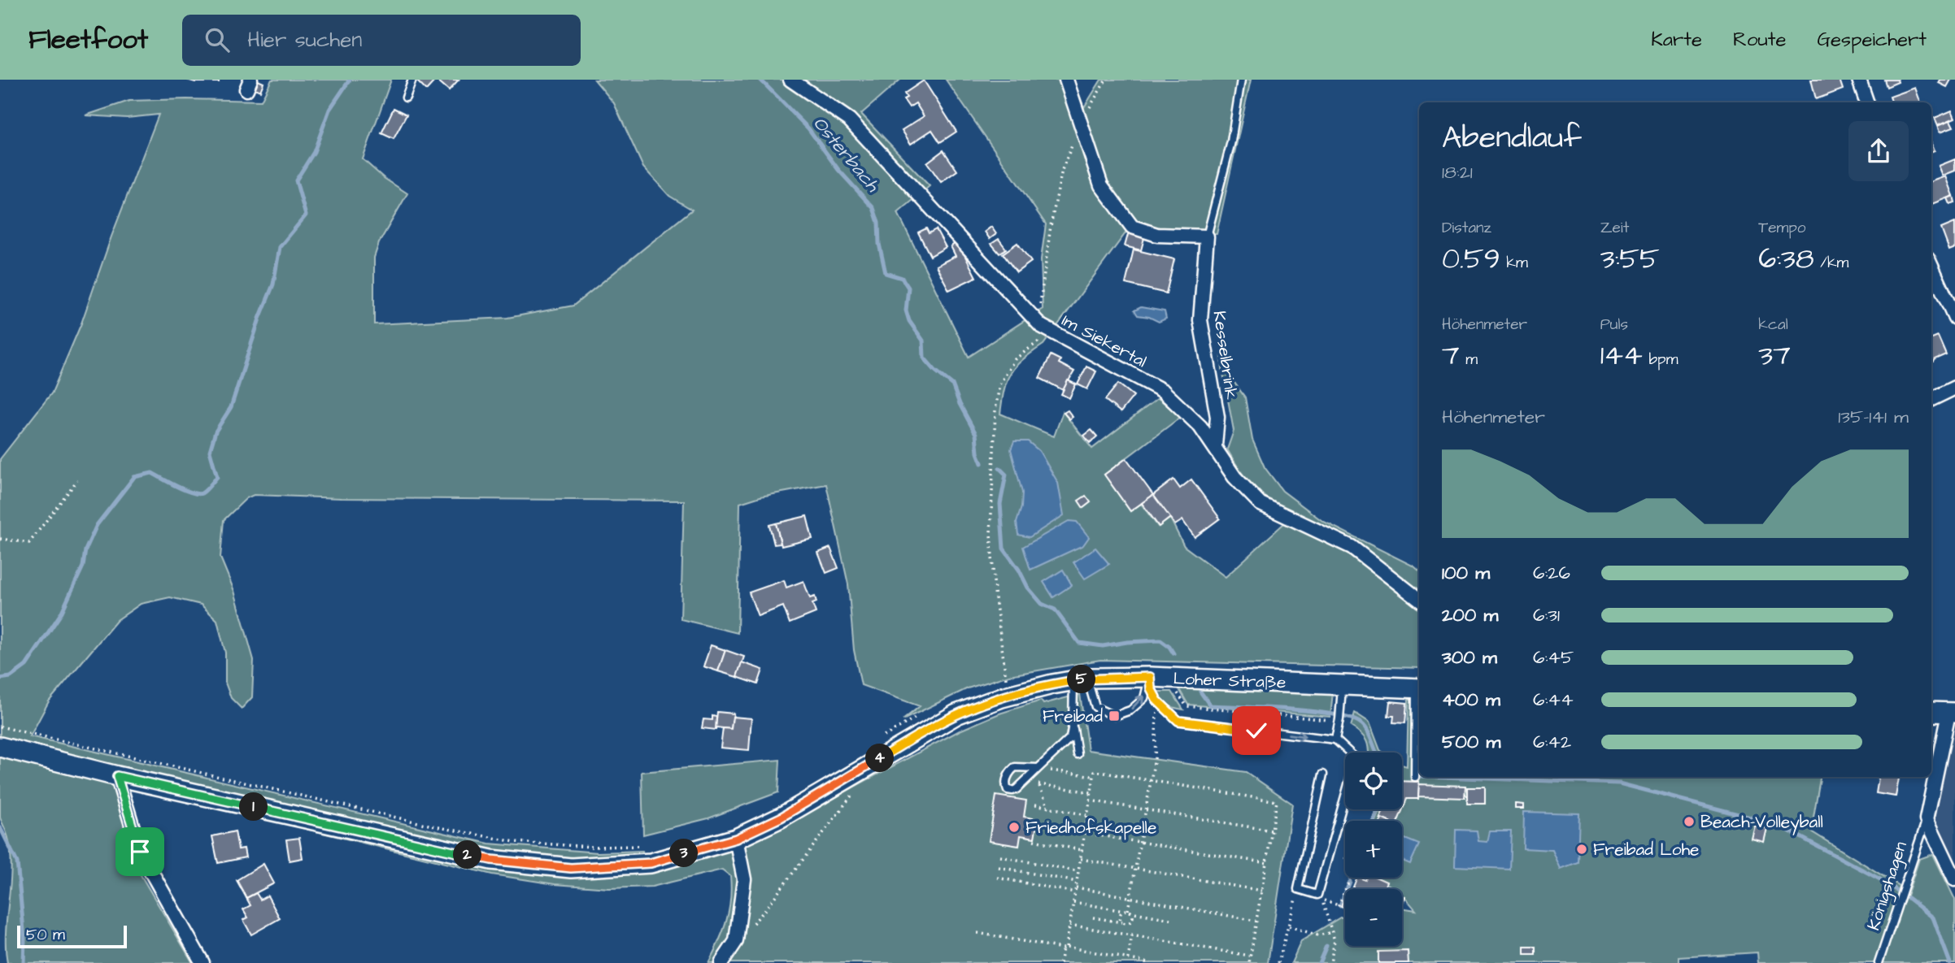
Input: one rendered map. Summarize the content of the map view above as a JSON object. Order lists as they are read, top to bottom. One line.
{"streets":{"street":["Im Siekertal","Kesselbrink","Loher Straße","Königshagen"]},"crossings":[["Im Siekertal","Kesselbrink"]],"water":["Osterbach"],"places":{"transit":["Freibad"],"other":["Beach-Volleyball","Friedhofskapelle","Freibad Lohe"]},"scale_bar":"50 m","page":{"header":"Fleetfoot","search":"Hier suchen","nav":["Karte","Route","Gespeichert"],"heading":["Abendlauf","18:21"],"stats":[["Distanz","0.59 km"],["Zeit","3:55"],["Tempo","6:38 /km"],["Höhenmeter","7 m"],["Puls","144 bpm"],["kcal","37"]],"chart":["Höhenmeter","135–141 m"],"list":[{"name":"100 m","note":"6:26"},{"name":"200 m","note":"6:31"},{"name":"300 m","note":"6:45"},{"name":"400 m","note":"6:44"},{"name":"500 m","note":"6:42"}],"pins":["5","4","1","3","2"],"map_buttons":["+","−"],"scale":"50 m"}}
